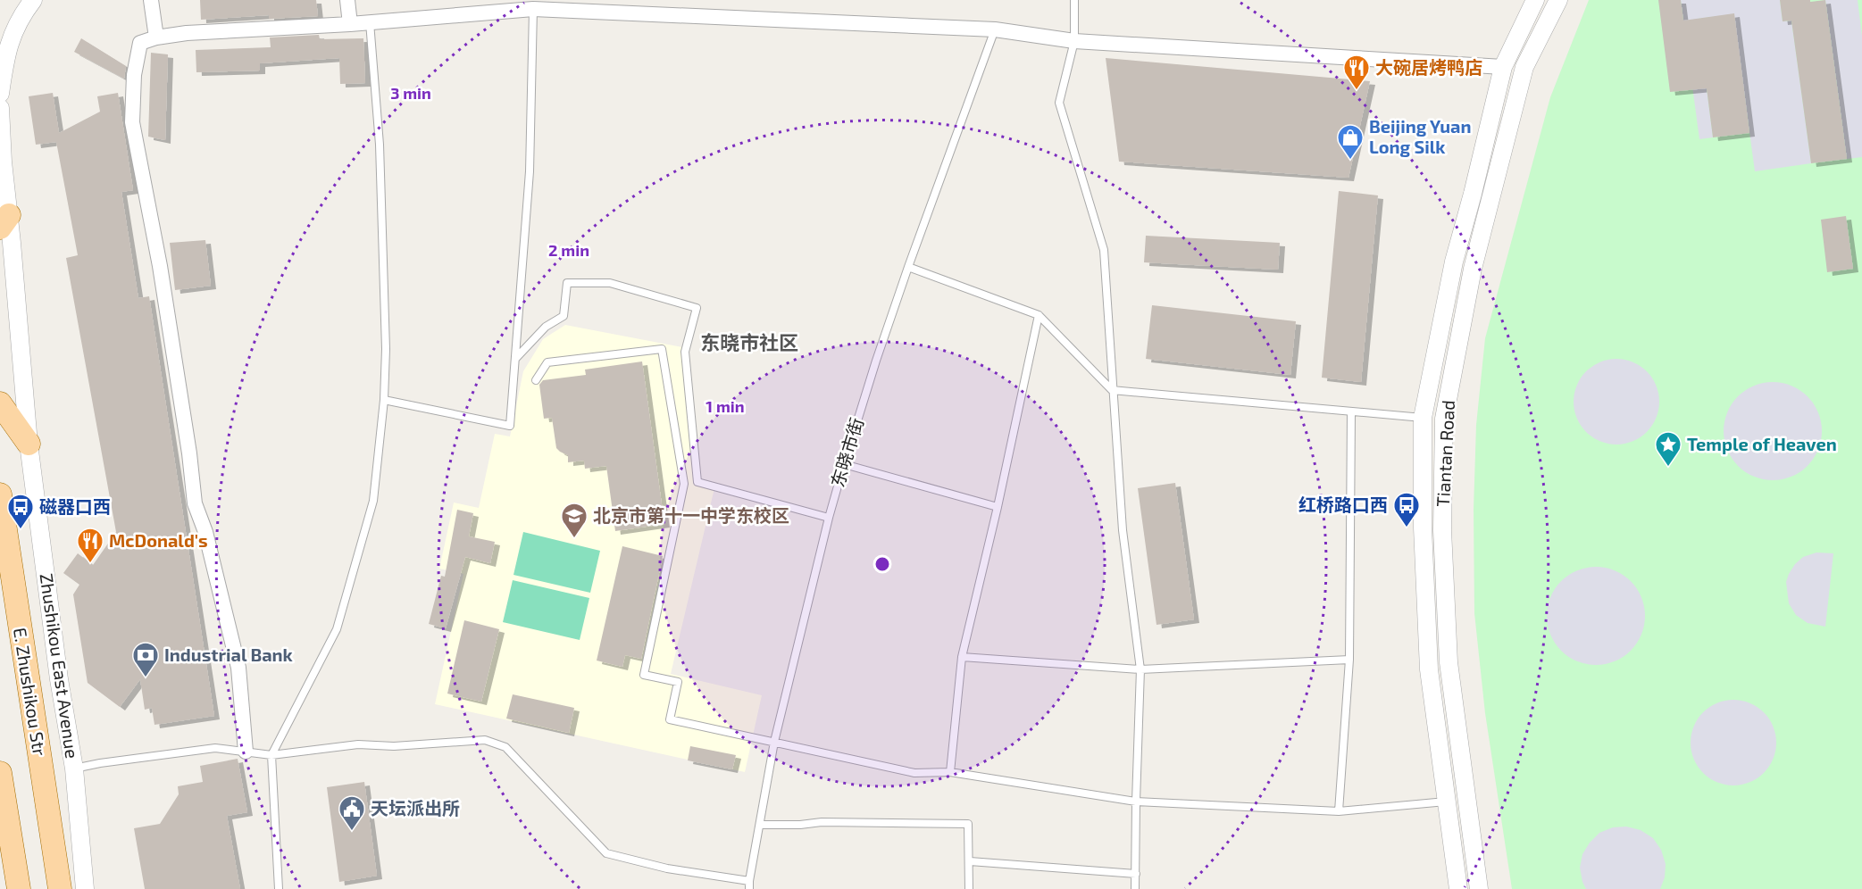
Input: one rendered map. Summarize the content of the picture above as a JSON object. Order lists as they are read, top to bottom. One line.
{"streets":{"main road":["E. Zhushikou Str"],"street":["Tiantan Road","Zhushikou East Avenue"],"lane":["东晓市街"]},"districts":["东晓市社区"],"places":{"restaurant":["大碗居烤鸭店","McDonald's"],"shop":["Beijing Yuan Long Silk"],"place":["Temple of Heaven"],"bus stop":["红桥路口西","磁器口西"],"school or university":["北京市第十一中学东校区"],"bank":["Industrial Bank"],"public building":["天坛派出所"]},"rings":["3 min","2 min","1 min"]}
